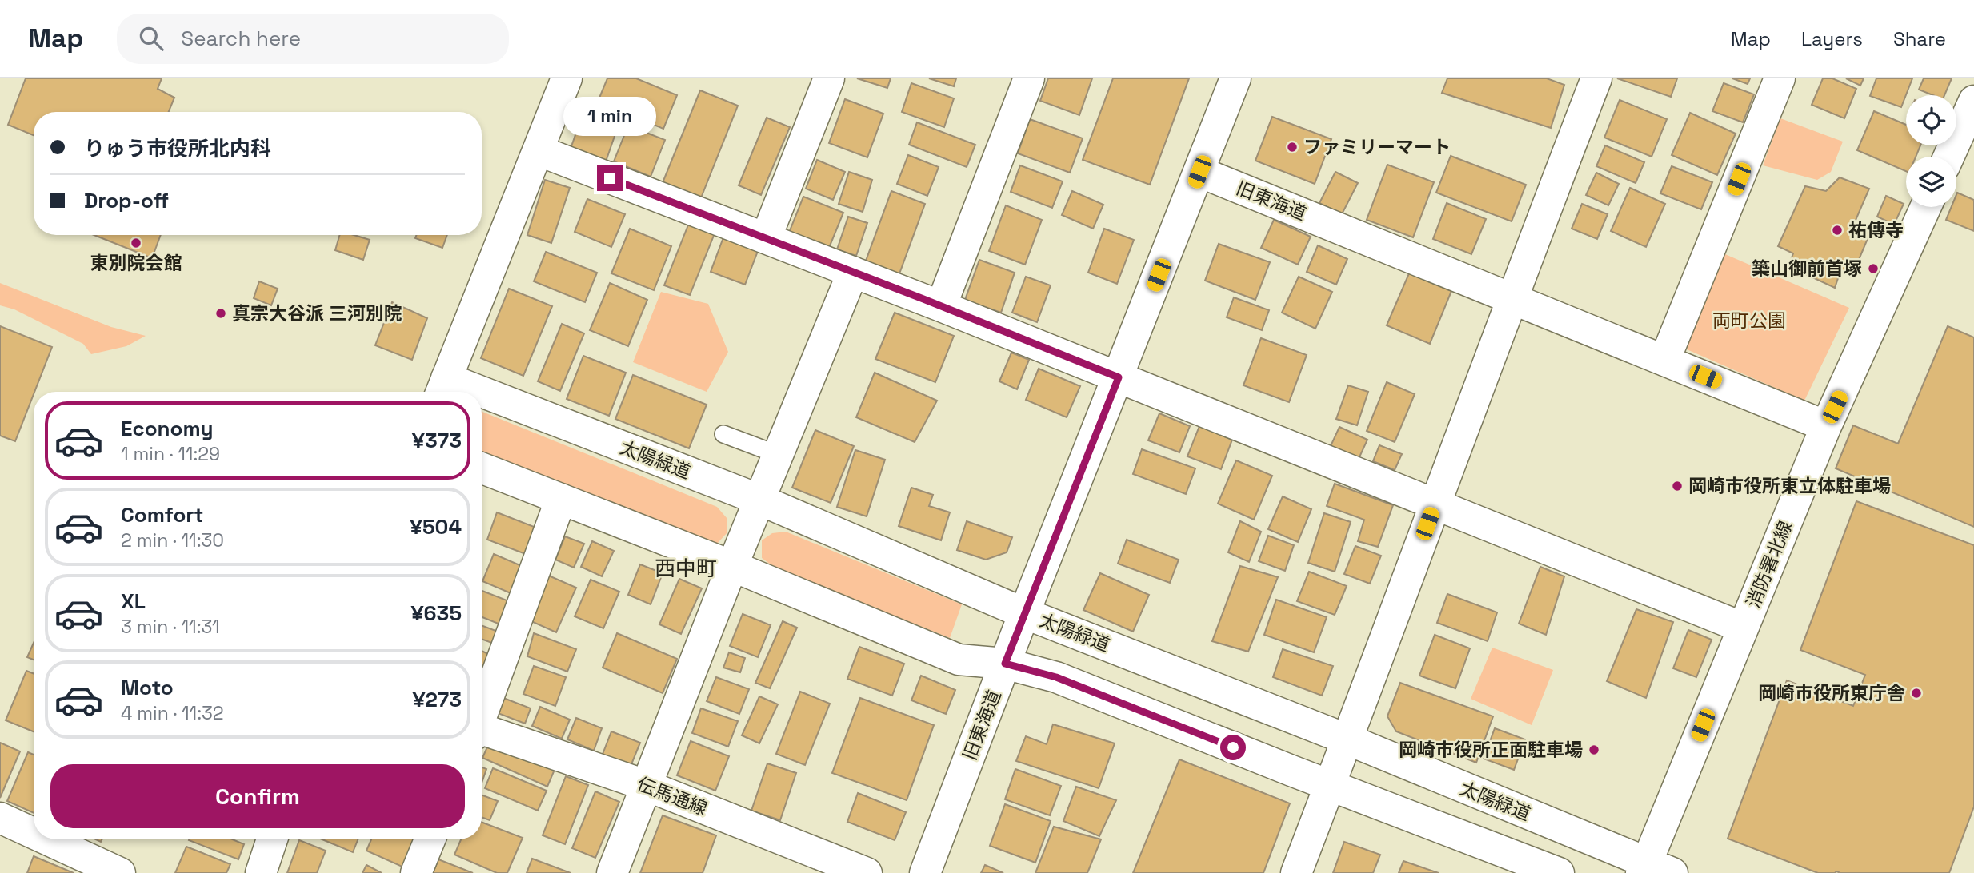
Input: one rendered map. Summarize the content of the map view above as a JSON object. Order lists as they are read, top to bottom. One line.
{"streets":{"street":["旧東海道","太陽緑道","消防署北線","伝馬通線"]},"crossings":[["旧東海道","太陽緑道"],["旧東海道","消防署北線"],["太陽緑道","消防署北線"]],"districts":["西中町"],"parks":["両町公園"],"places":["ファミリーマート","祐傳寺","東別院会館","築山御前首塚","真宗大谷派 三河別院","岡崎市役所東立体駐車場","岡崎市役所東庁舎","岡崎市役所正面駐車場"],"page":{"header":"Map","search":"Search here","nav":["Map","Layers","Share"],"bubble":"1 min","banner":["りゅう市役所北内科","Drop-off"],"list":[{"name":"Economy","note":"1 min · 11:29","value":"¥373"},{"name":"Comfort","note":"2 min · 11:30","value":"¥504"},{"name":"XL","note":"3 min · 11:31","value":"¥635"},{"name":"Moto","note":"4 min · 11:32","value":"¥273"}],"buttons":"Confirm"}}
